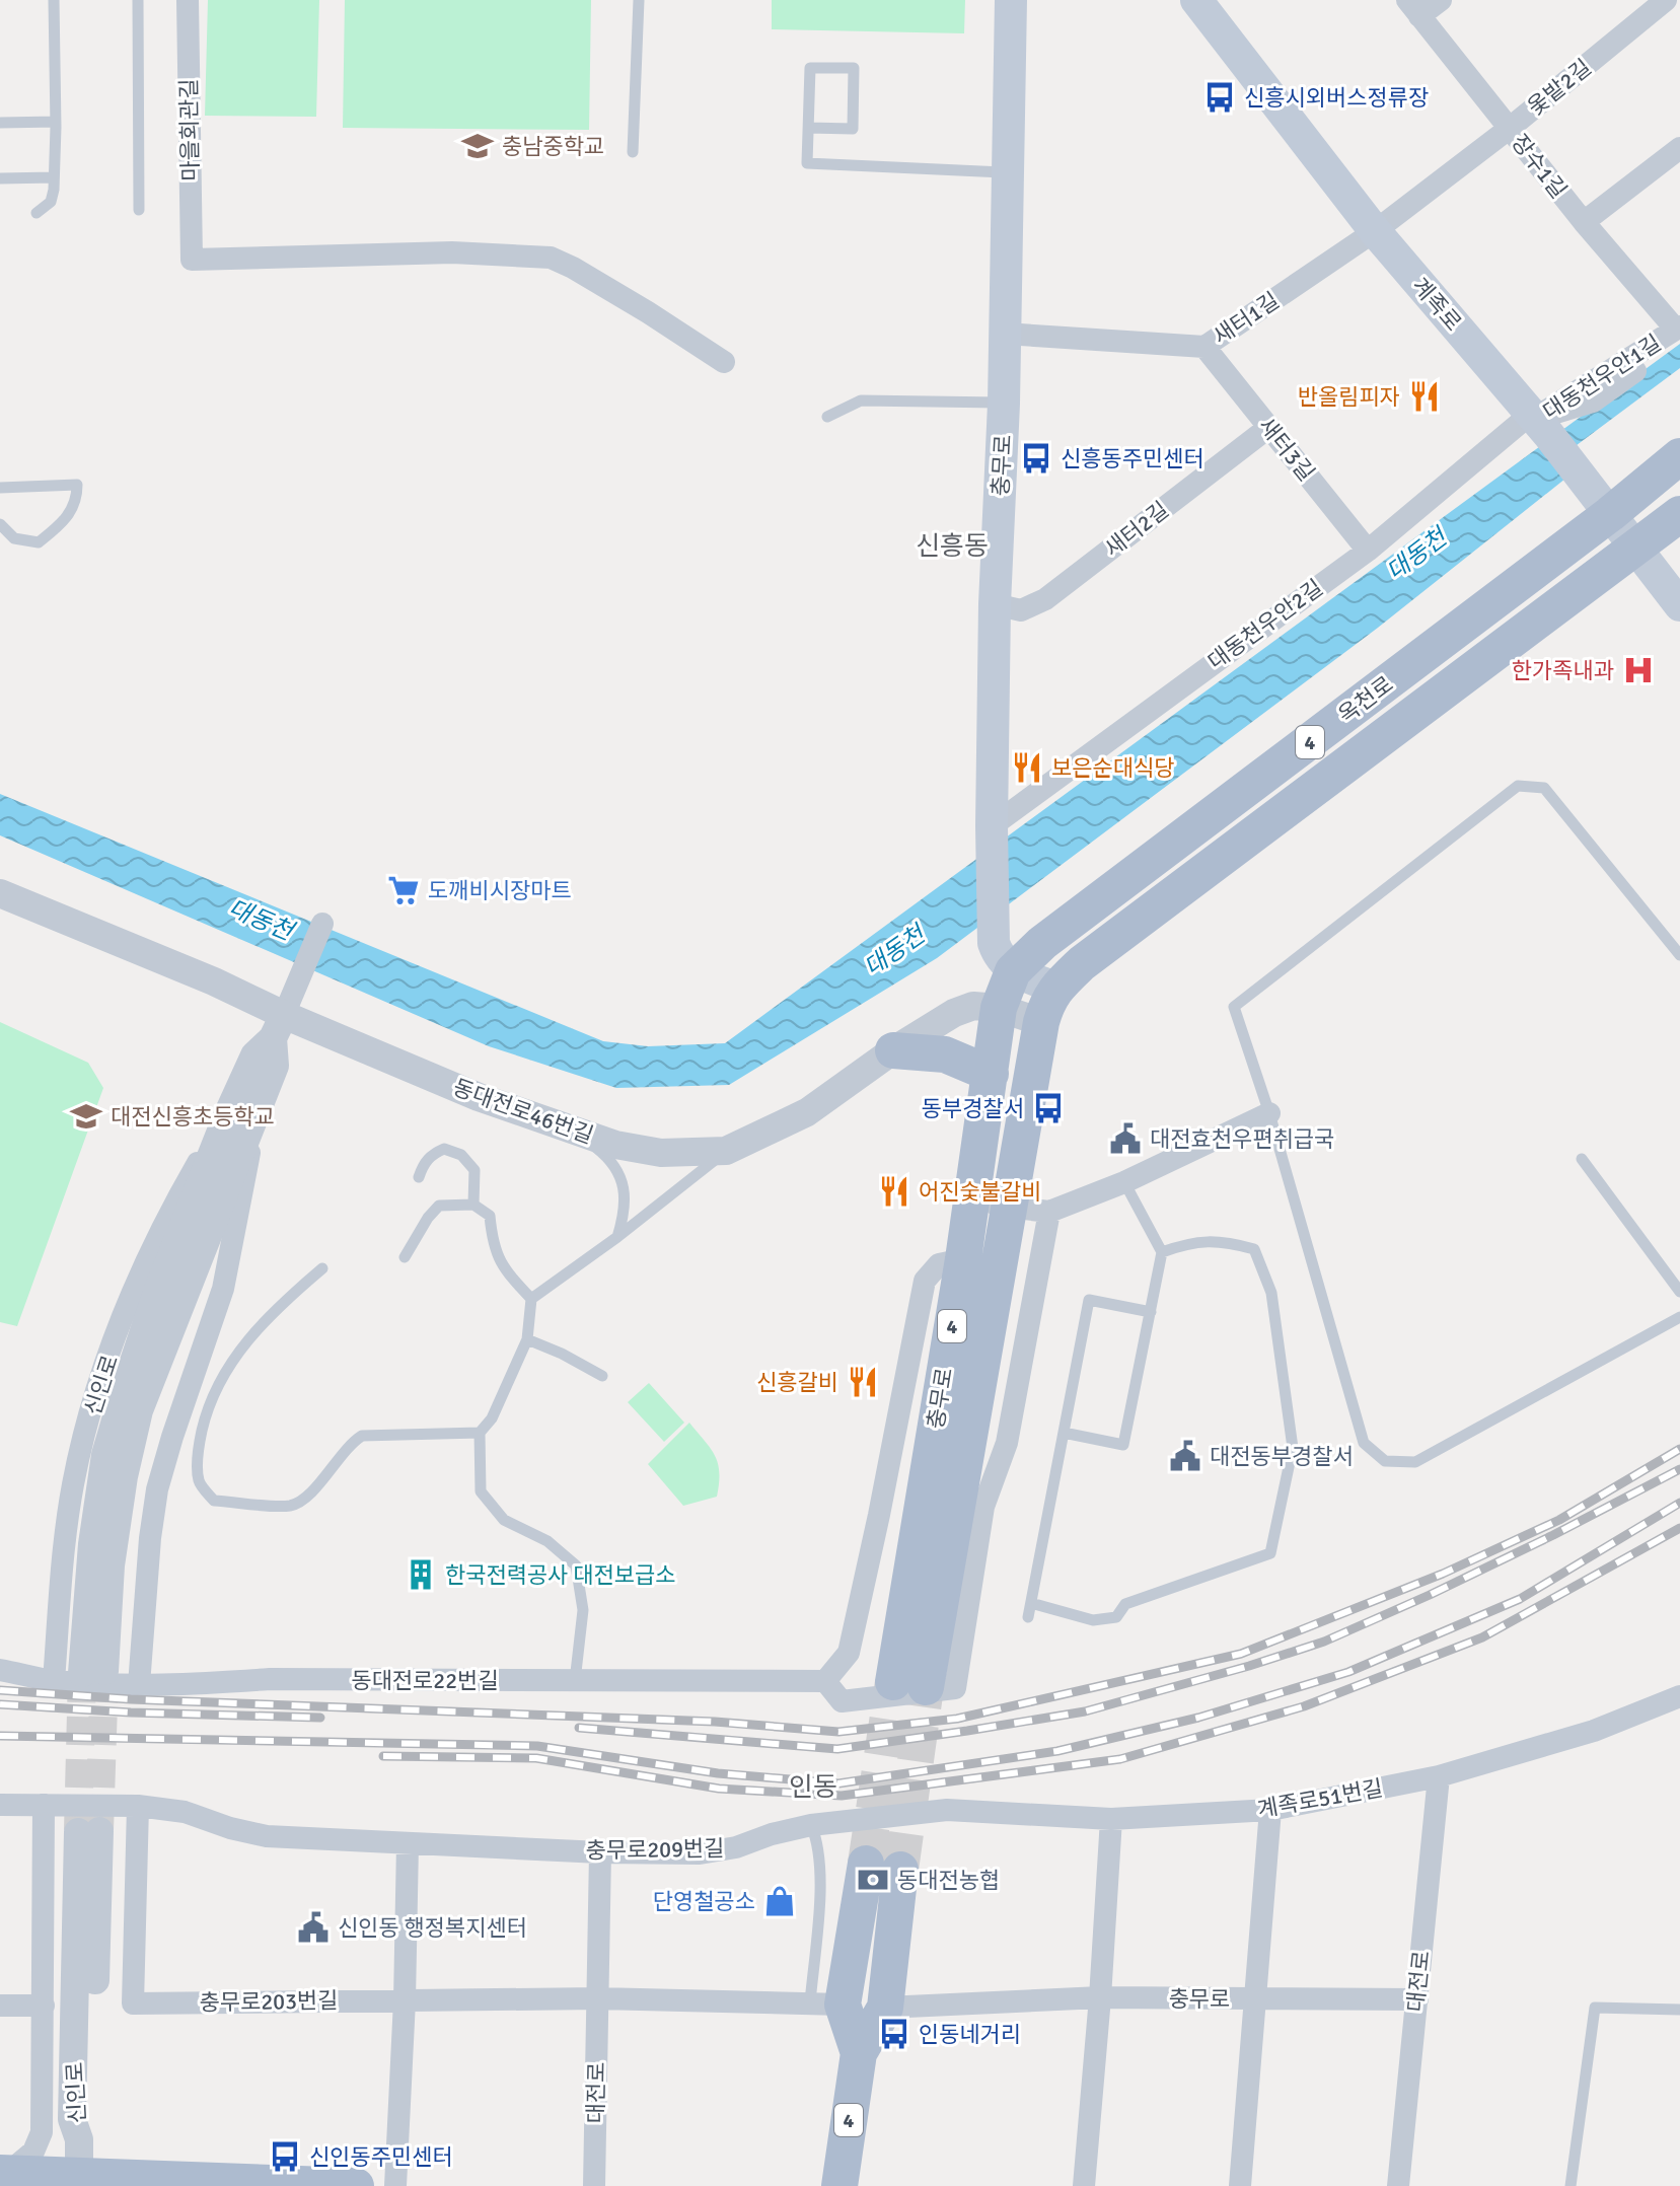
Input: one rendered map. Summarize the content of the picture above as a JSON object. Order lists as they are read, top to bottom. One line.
{"streets":{"main road":["계족로","충무로","옥천로","4"],"street":["옻밭2길","마을회관길","장수1길","새터1길","대동천우안1길","새터3길","새터2길","대동천우안2길","동대전로46번길","신인로","동대전로22번길","계족로51번길","충무로209번길","대전로","충무로203번길"]},"crossings":[["옻밭2길","장수1길"],["옻밭2길","계족로"],["옻밭2길","새터1길"],["장수1길","대동천우안1길"],["계족로","새터1길"],["계족로","대동천우안1길"],["계족로","대동천우안2길"],["계족로","옥천로"],["새터1길","새터3길"],["새터1길","충무로"],["대동천우안1길","대동천우안2길"],["새터3길","새터2길"],["새터3길","대동천우안2길"],["충무로","새터2길"],["충무로","대동천우안2길"],["충무로","옥천로"],["충무로","4"],["충무로","동대전로46번길"],["충무로","대전로"],["4","충무로203번길"],["동대전로46번길","신인로"],["신인로","동대전로22번길"],["계족로51번길","충무로209번길"],["계족로51번길","대전로"],["충무로209번길","충무로203번길"],["대전로","충무로203번길"]],"districts":["신흥동","인동"],"water":["대동천"],"places":{"bus stop":["신흥시외버스정류장","신흥동주민센터","동부경찰서","인동네거리","신인동주민센터"],"school or university":["충남중학교","대전신흥초등학교"],"restaurant":["반올림피자","보은순대식당","어진숯불갈비","신흥갈비"],"hospital":["한가족내과"],"supermarket":["도깨비시장마트"],"public building":["대전효천우편취급국","대전동부경찰서","신인동 행정복지센터"],"building":["한국전력공사 대전보급소"],"bank":["동대전농협"],"shop":["단영철공소"]}}
